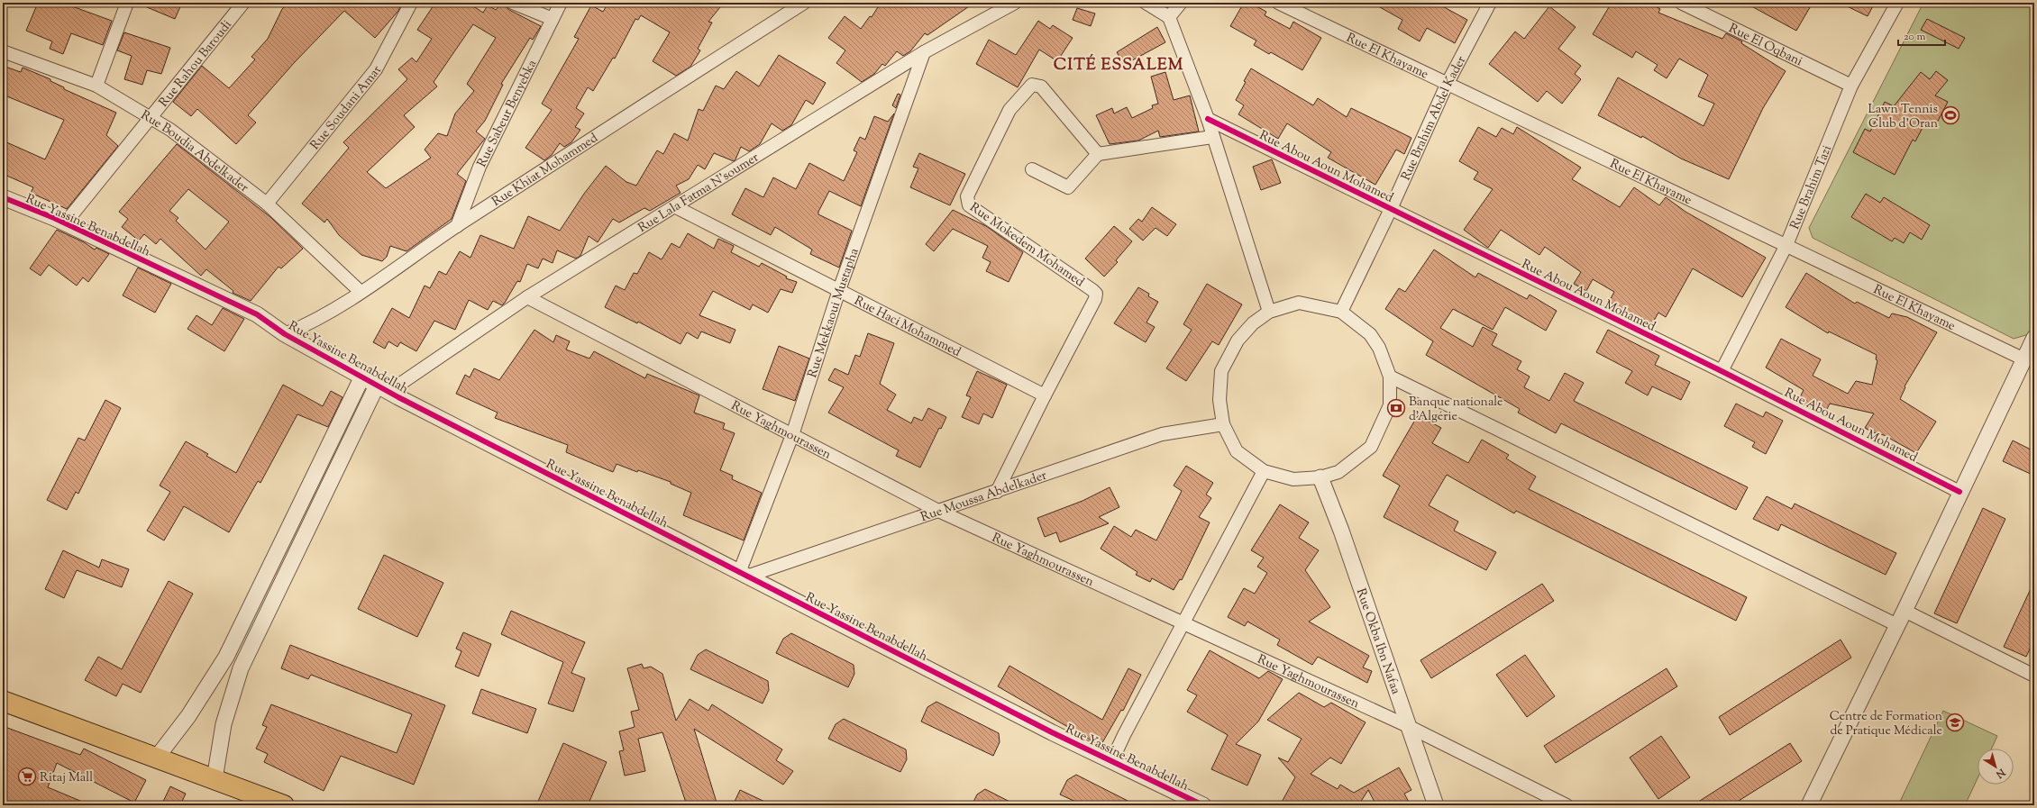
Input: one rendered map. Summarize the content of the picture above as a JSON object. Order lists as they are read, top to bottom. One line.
{"streets":{"street":["Rue El Oqbani","Rue El Khayame","Rue Rahou Baroudi","Rue Soudani Amar","Rue Sabeur Benyebka","Rue Brahim Abdel Kader","Rue Boudia Abdelkader","Rue Abou Aoun Mohamed","Rue Khiat Mohammed","Rue Brahim Tazi","Rue Lala Fatma N'soumer","Rue Yassine Benabdellah","Rue Mokedem Mohamed","Rue Mekkaoui Mustapha","Rue Haci Mohammed","Rue Yaghmourassen","Rue Moussa Abdelkader","Rue Okba Ibn Nafaa"]},"crossings":[["Rue El Oqbani","Rue Brahim Tazi"],["Rue El Khayame","Rue Brahim Abdel Kader"],["Rue El Khayame","Rue Brahim Tazi"],["Rue Rahou Baroudi","Rue Boudia Abdelkader"],["Rue Rahou Baroudi","Rue Yassine Benabdellah"],["Rue Soudani Amar","Rue Boudia Abdelkader"],["Rue Sabeur Benyebka","Rue Khiat Mohammed"],["Rue Brahim Abdel Kader","Rue Abou Aoun Mohamed"],["Rue Boudia Abdelkader","Rue Khiat Mohammed"],["Rue Abou Aoun Mohamed","Rue Brahim Tazi"],["Rue Khiat Mohammed","Rue Yassine Benabdellah"],["Rue Lala Fatma N'soumer","Rue Yassine Benabdellah"],["Rue Lala Fatma N'soumer","Rue Mekkaoui Mustapha"],["Rue Lala Fatma N'soumer","Rue Haci Mohammed"],["Rue Lala Fatma N'soumer","Rue Yaghmourassen"],["Rue Yassine Benabdellah","Rue Mekkaoui Mustapha"],["Rue Yassine Benabdellah","Rue Moussa Abdelkader"],["Rue Mokedem Mohamed","Rue Haci Mohammed"],["Rue Mokedem Mohamed","Rue Moussa Abdelkader"],["Rue Mekkaoui Mustapha","Rue Haci Mohammed"],["Rue Mekkaoui Mustapha","Rue Yaghmourassen"],["Rue Mekkaoui Mustapha","Rue Moussa Abdelkader"],["Rue Yaghmourassen","Rue Moussa Abdelkader"],["Rue Yaghmourassen","Rue Okba Ibn Nafaa"]],"districts":["CITÉ ESSALEM"],"places":{"sports":["Lawn Tennis Club d'Oran"],"bank":["Banque nationale d'Algérie"],"school or university":["Centre de Formation de Pratique Médicale"],"supermarket":["Ritaj Mall"]},"scale_bar":"20 m","north":"bottom right"}
